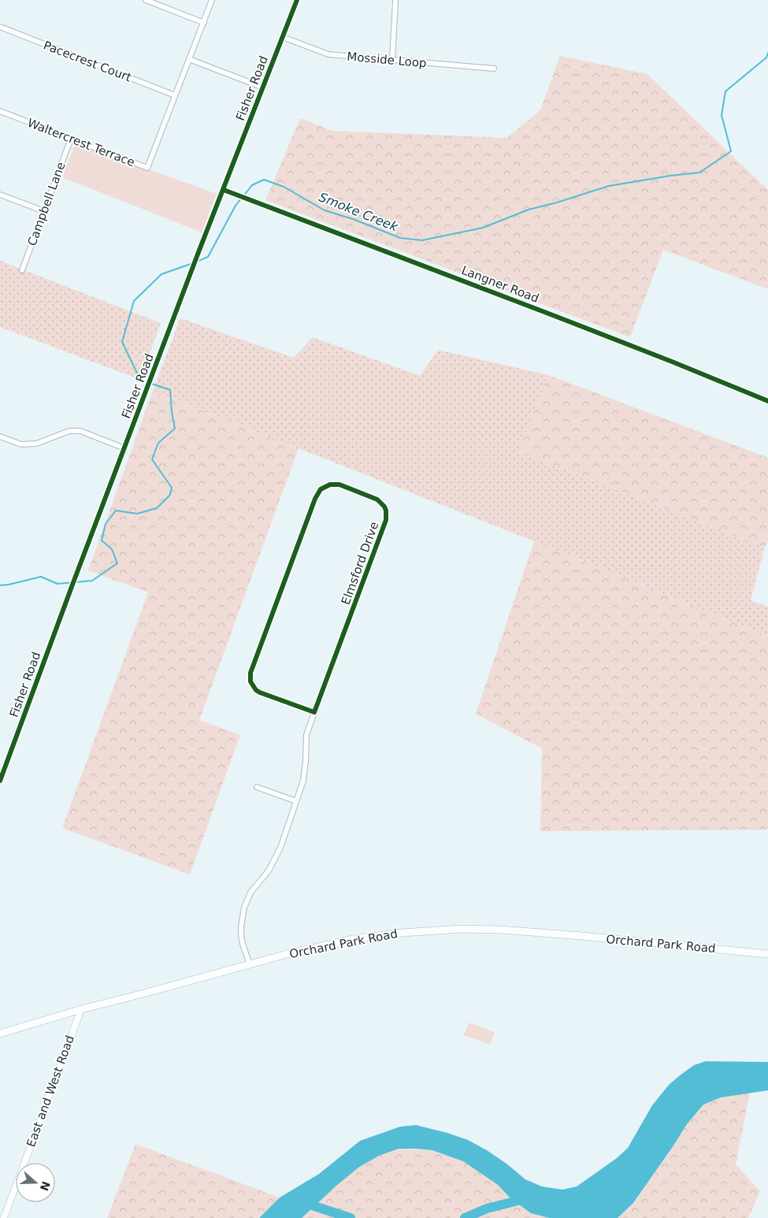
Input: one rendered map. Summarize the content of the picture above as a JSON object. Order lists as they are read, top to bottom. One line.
{"streets":{"main road":["Orchard Park Road"],"street":["Mosside Loop","Pacecrest Court","Fisher Road","Waltercrest Terrace","Campbell Lane","Langner Road","Elmsford Drive","East and West Road"]},"crossings":[["Mosside Loop","Fisher Road"],["Pacecrest Court","Waltercrest Terrace"],["Fisher Road","Langner Road"],["Waltercrest Terrace","Campbell Lane"],["Elmsford Drive","Orchard Park Road"],["Orchard Park Road","East and West Road"]],"water":["Smoke Creek"],"north":"right"}
